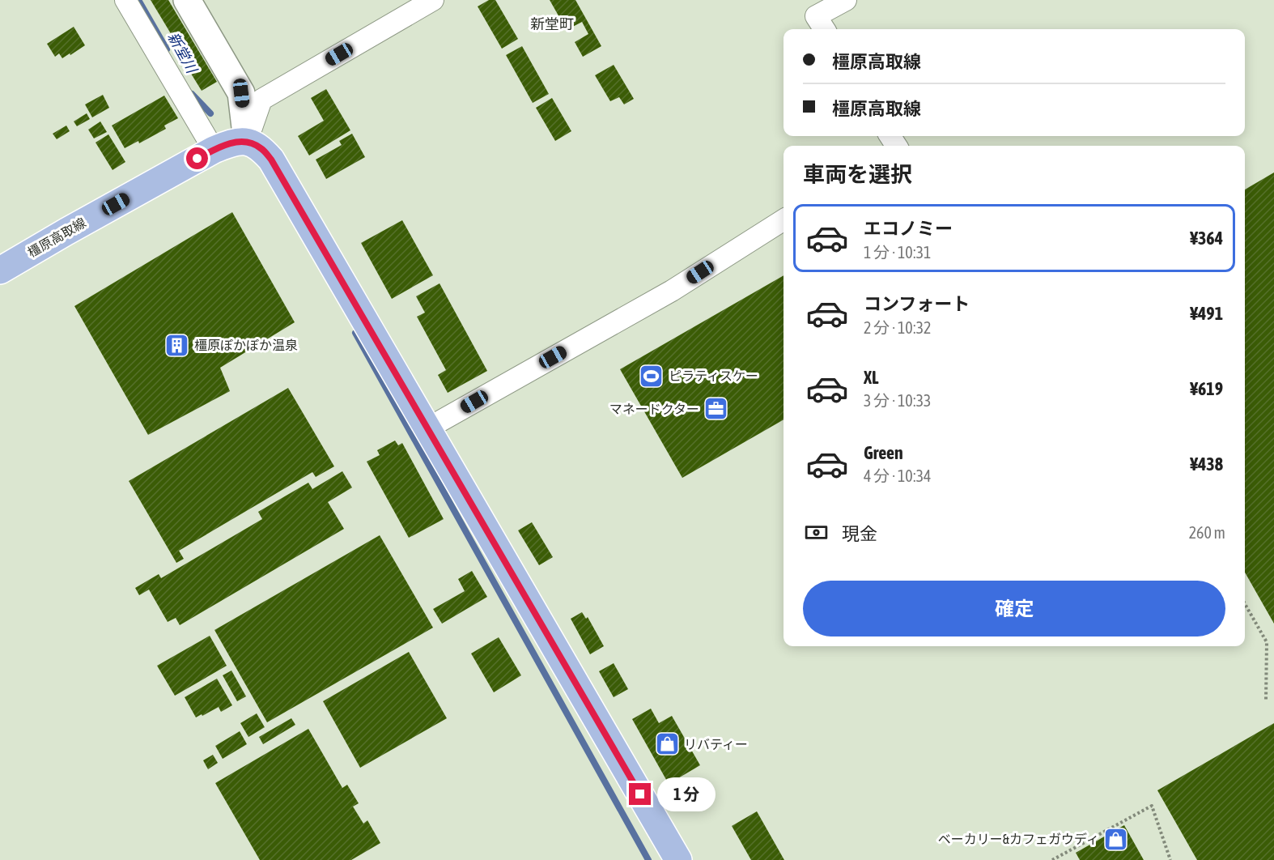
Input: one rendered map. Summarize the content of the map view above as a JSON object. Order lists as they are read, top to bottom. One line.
{"streets":{"main road":["橿原高取線"]},"districts":["新堂町"],"water":["新堂川"],"places":{"building":["橿原ぽかぽか温泉"],"sports":["ピラティスケー"],"office":["マネードクター"],"shop":["リバティー","ベーカリー&カフェガウディ"]},"page":{"banner":["橿原高取線","橿原高取線"],"heading":"車両を選択","list":[{"name":"エコノミー","note":"1 分 · 10:31","value":"¥364"},{"name":"コンフォート","note":"2 分 · 10:32","value":"¥491"},{"name":"XL","note":"3 分 · 10:33","value":"¥619"},{"name":"Green","note":"4 分 · 10:34","value":"¥438"}],"pay":["現金","260 m"],"buttons":"確定","bubble":"1 分"}}
